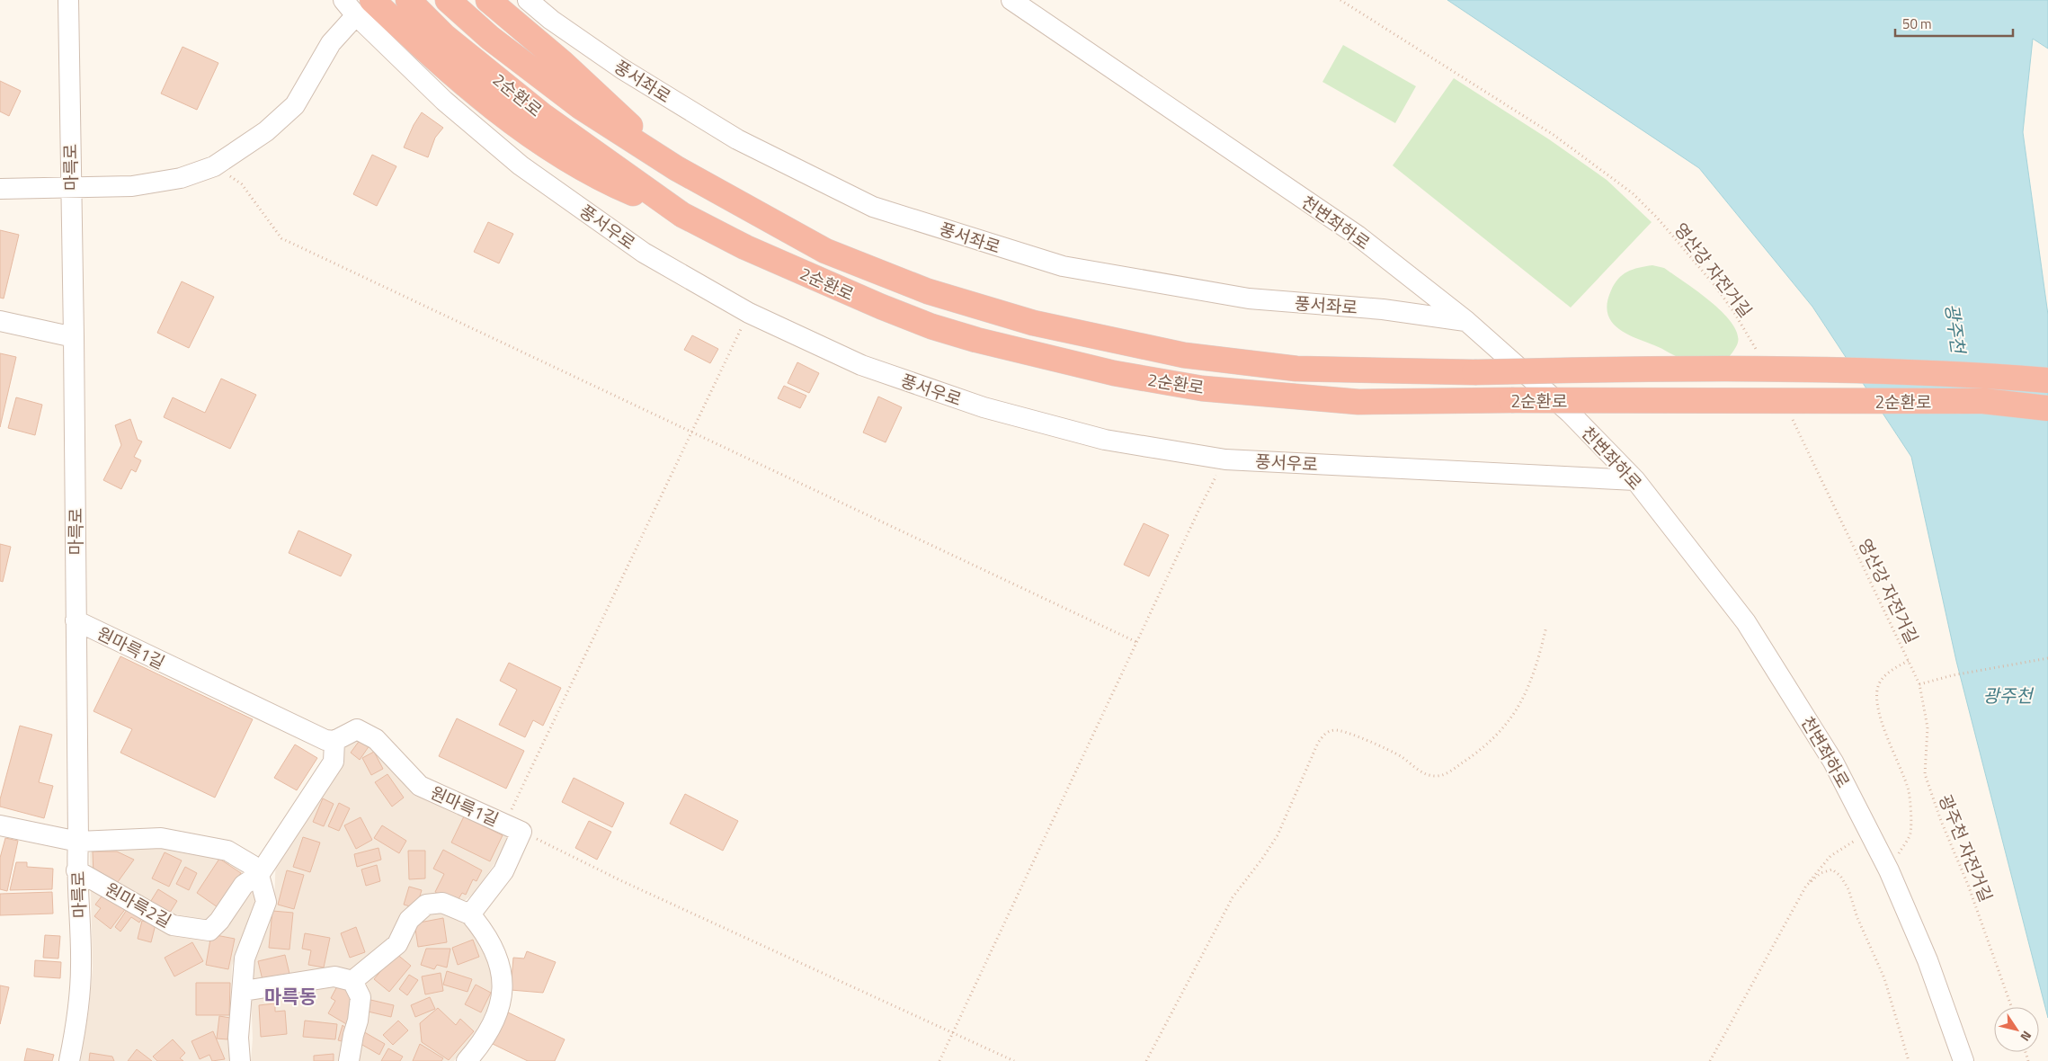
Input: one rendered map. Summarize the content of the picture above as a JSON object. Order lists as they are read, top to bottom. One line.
{"streets":{"highway":["2순환로"],"street":["풍서좌로","마륵로","천변좌하로","풍서우로","원마륵1길","원마륵2길"],"path":["영산강 자전거길","광주천 자전거길"]},"crossings":[["풍서좌로","천변좌하로"],["마륵로","원마륵1길"],["마륵로","원마륵2길"],["천변좌하로","풍서우로"],["영산강 자전거길","광주천 자전거길"]],"districts":["마륵동"],"water":["광주천"],"scale_bar":"50 m","north":"bottom right"}
